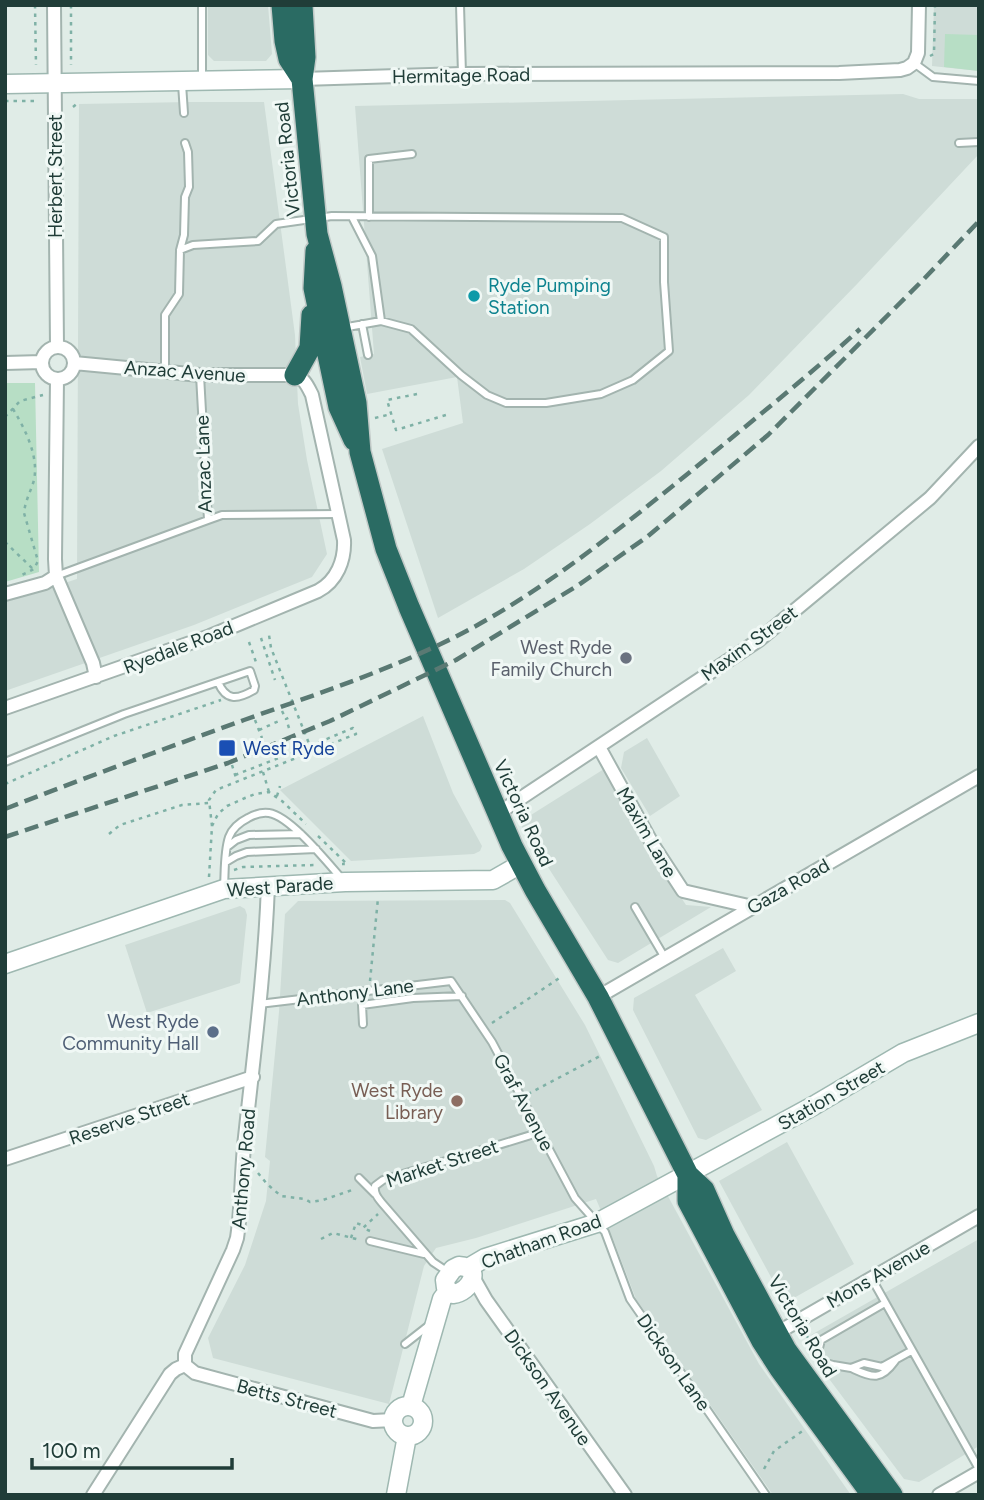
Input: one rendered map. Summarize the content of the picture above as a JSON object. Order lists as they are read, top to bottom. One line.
{"streets":{"highway":["Victoria Road"],"street":["Hermitage Road","Herbert Street","Anzac Avenue","Maxim Street","Ryedale Road","Maxim Lane","West Parade","Gaza Road","Station Street","Reserve Street","Anthony Road","Chatham Road","Mons Avenue","Dickson Avenue","Betts Street"],"lane":["Anzac Lane","Anthony Lane","Graf Avenue","Market Street","Dickson Lane"]},"crossings":[["Hermitage Road","Victoria Road"],["Hermitage Road","Herbert Street"],["Victoria Road","Maxim Street"],["Victoria Road","West Parade"],["Victoria Road","Gaza Road"],["Victoria Road","Station Street"],["Victoria Road","Chatham Road"],["Victoria Road","Mons Avenue"],["Herbert Street","Anzac Avenue"],["Anzac Avenue","Anzac Lane"],["Maxim Street","Maxim Lane"],["Maxim Lane","Gaza Road"],["West Parade","Anthony Road"],["Anthony Lane","Graf Avenue"],["Anthony Lane","Anthony Road"],["Station Street","Chatham Road"],["Graf Avenue","Market Street"],["Graf Avenue","Chatham Road"],["Graf Avenue","Dickson Lane"],["Reserve Street","Anthony Road"],["Market Street","Chatham Road"],["Anthony Road","Betts Street"],["Chatham Road","Dickson Lane"],["Chatham Road","Dickson Avenue"]],"places":{"other":["Ryde Pumping Station","West Ryde Family Church","West Ryde Community Hall","West Ryde Library"],"transit":["West Ryde"]},"scale_bar":"100 m"}
